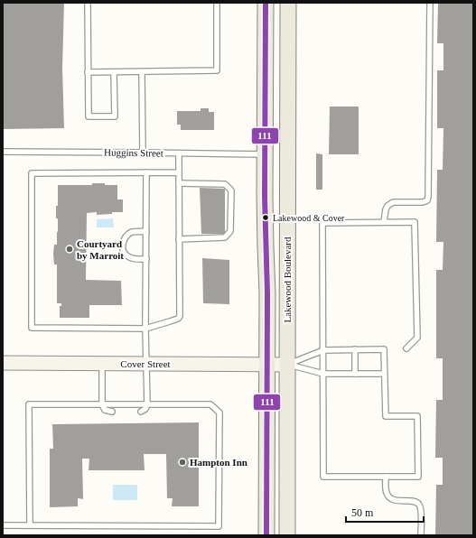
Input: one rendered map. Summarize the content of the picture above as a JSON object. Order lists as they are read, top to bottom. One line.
{"streets":{"main road":["Lakewood Boulevard"],"street":["Cover Street"],"lane":["Huggins Street"]},"crossings":[["Huggins Street","Lakewood Boulevard"],["Lakewood Boulevard","Cover Street"]],"places":["Lakewood & Cover","Courtyard by Marroit","Hampton Inn"],"lines":["transit line 111"],"scale_bar":"50 m"}
